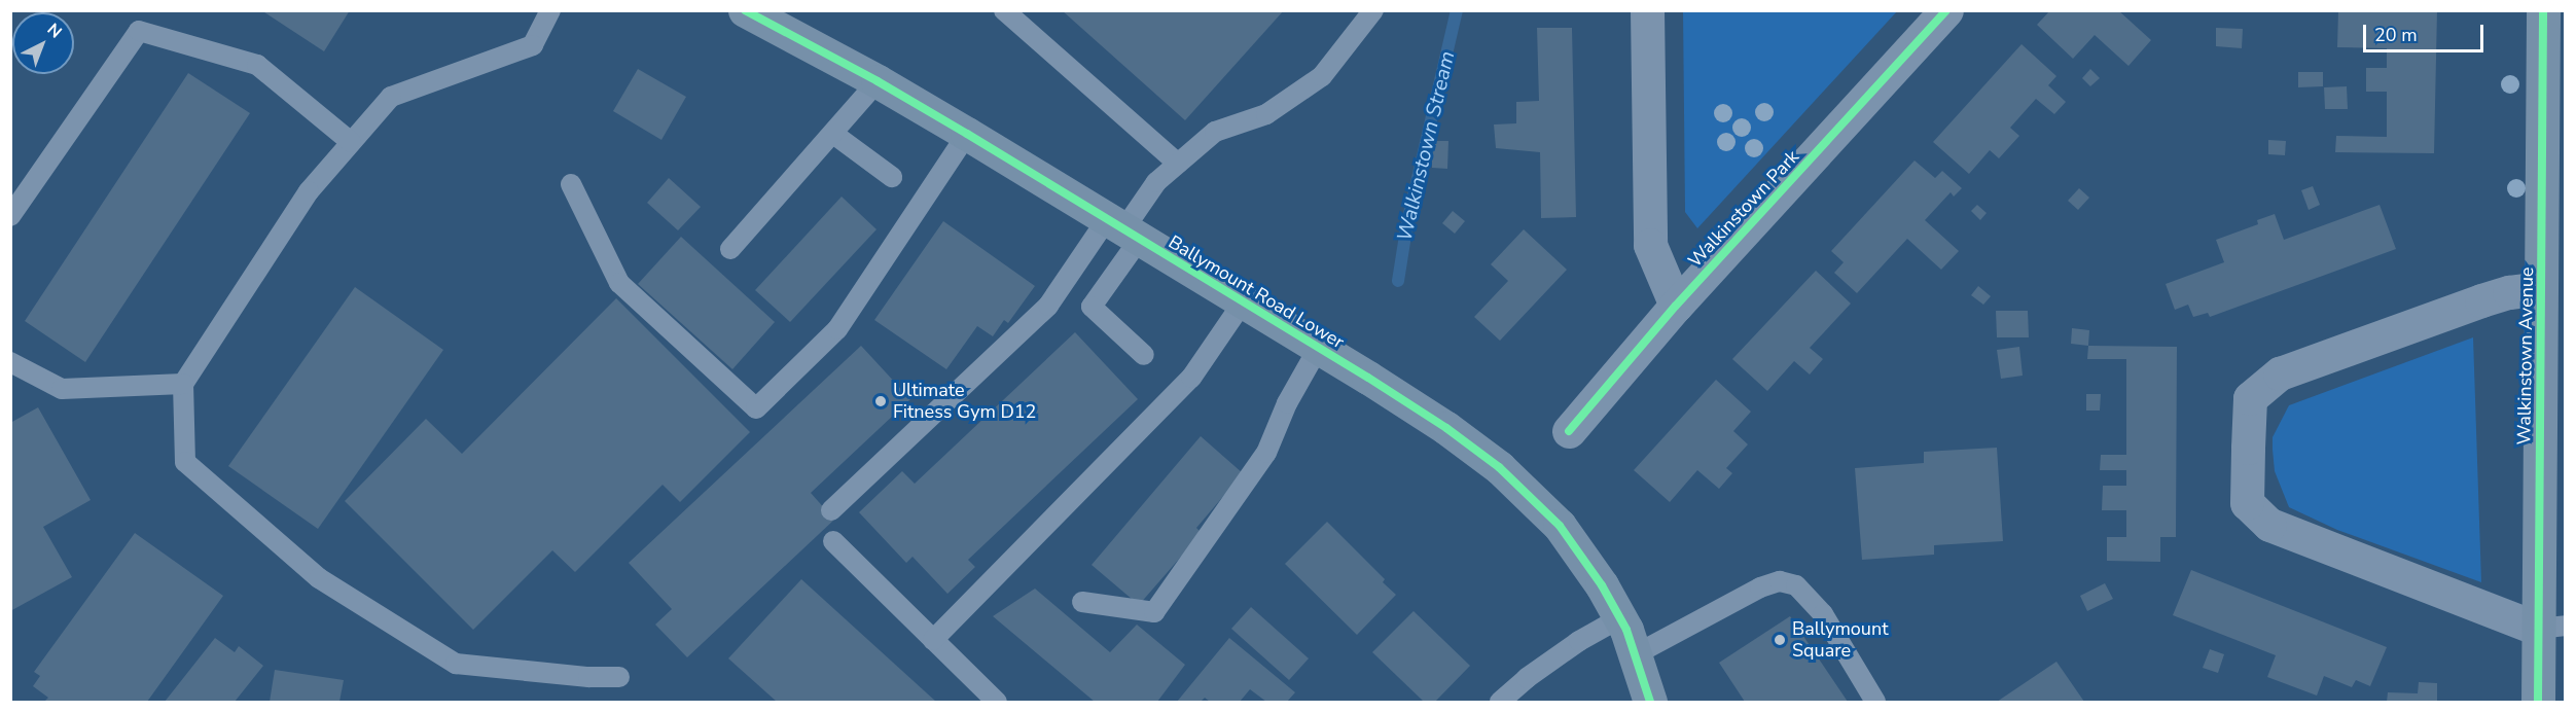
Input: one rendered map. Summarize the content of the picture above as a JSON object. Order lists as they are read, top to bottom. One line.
{"streets":{"street":["Walkinstown Park","Ballymount Road Lower","Walkinstown Avenue"]},"water":["Walkinstown Stream"],"places":["Ultimate Fitness Gym D12","Ballymount Square"],"scale_bar":"20 m","north":"top right"}
